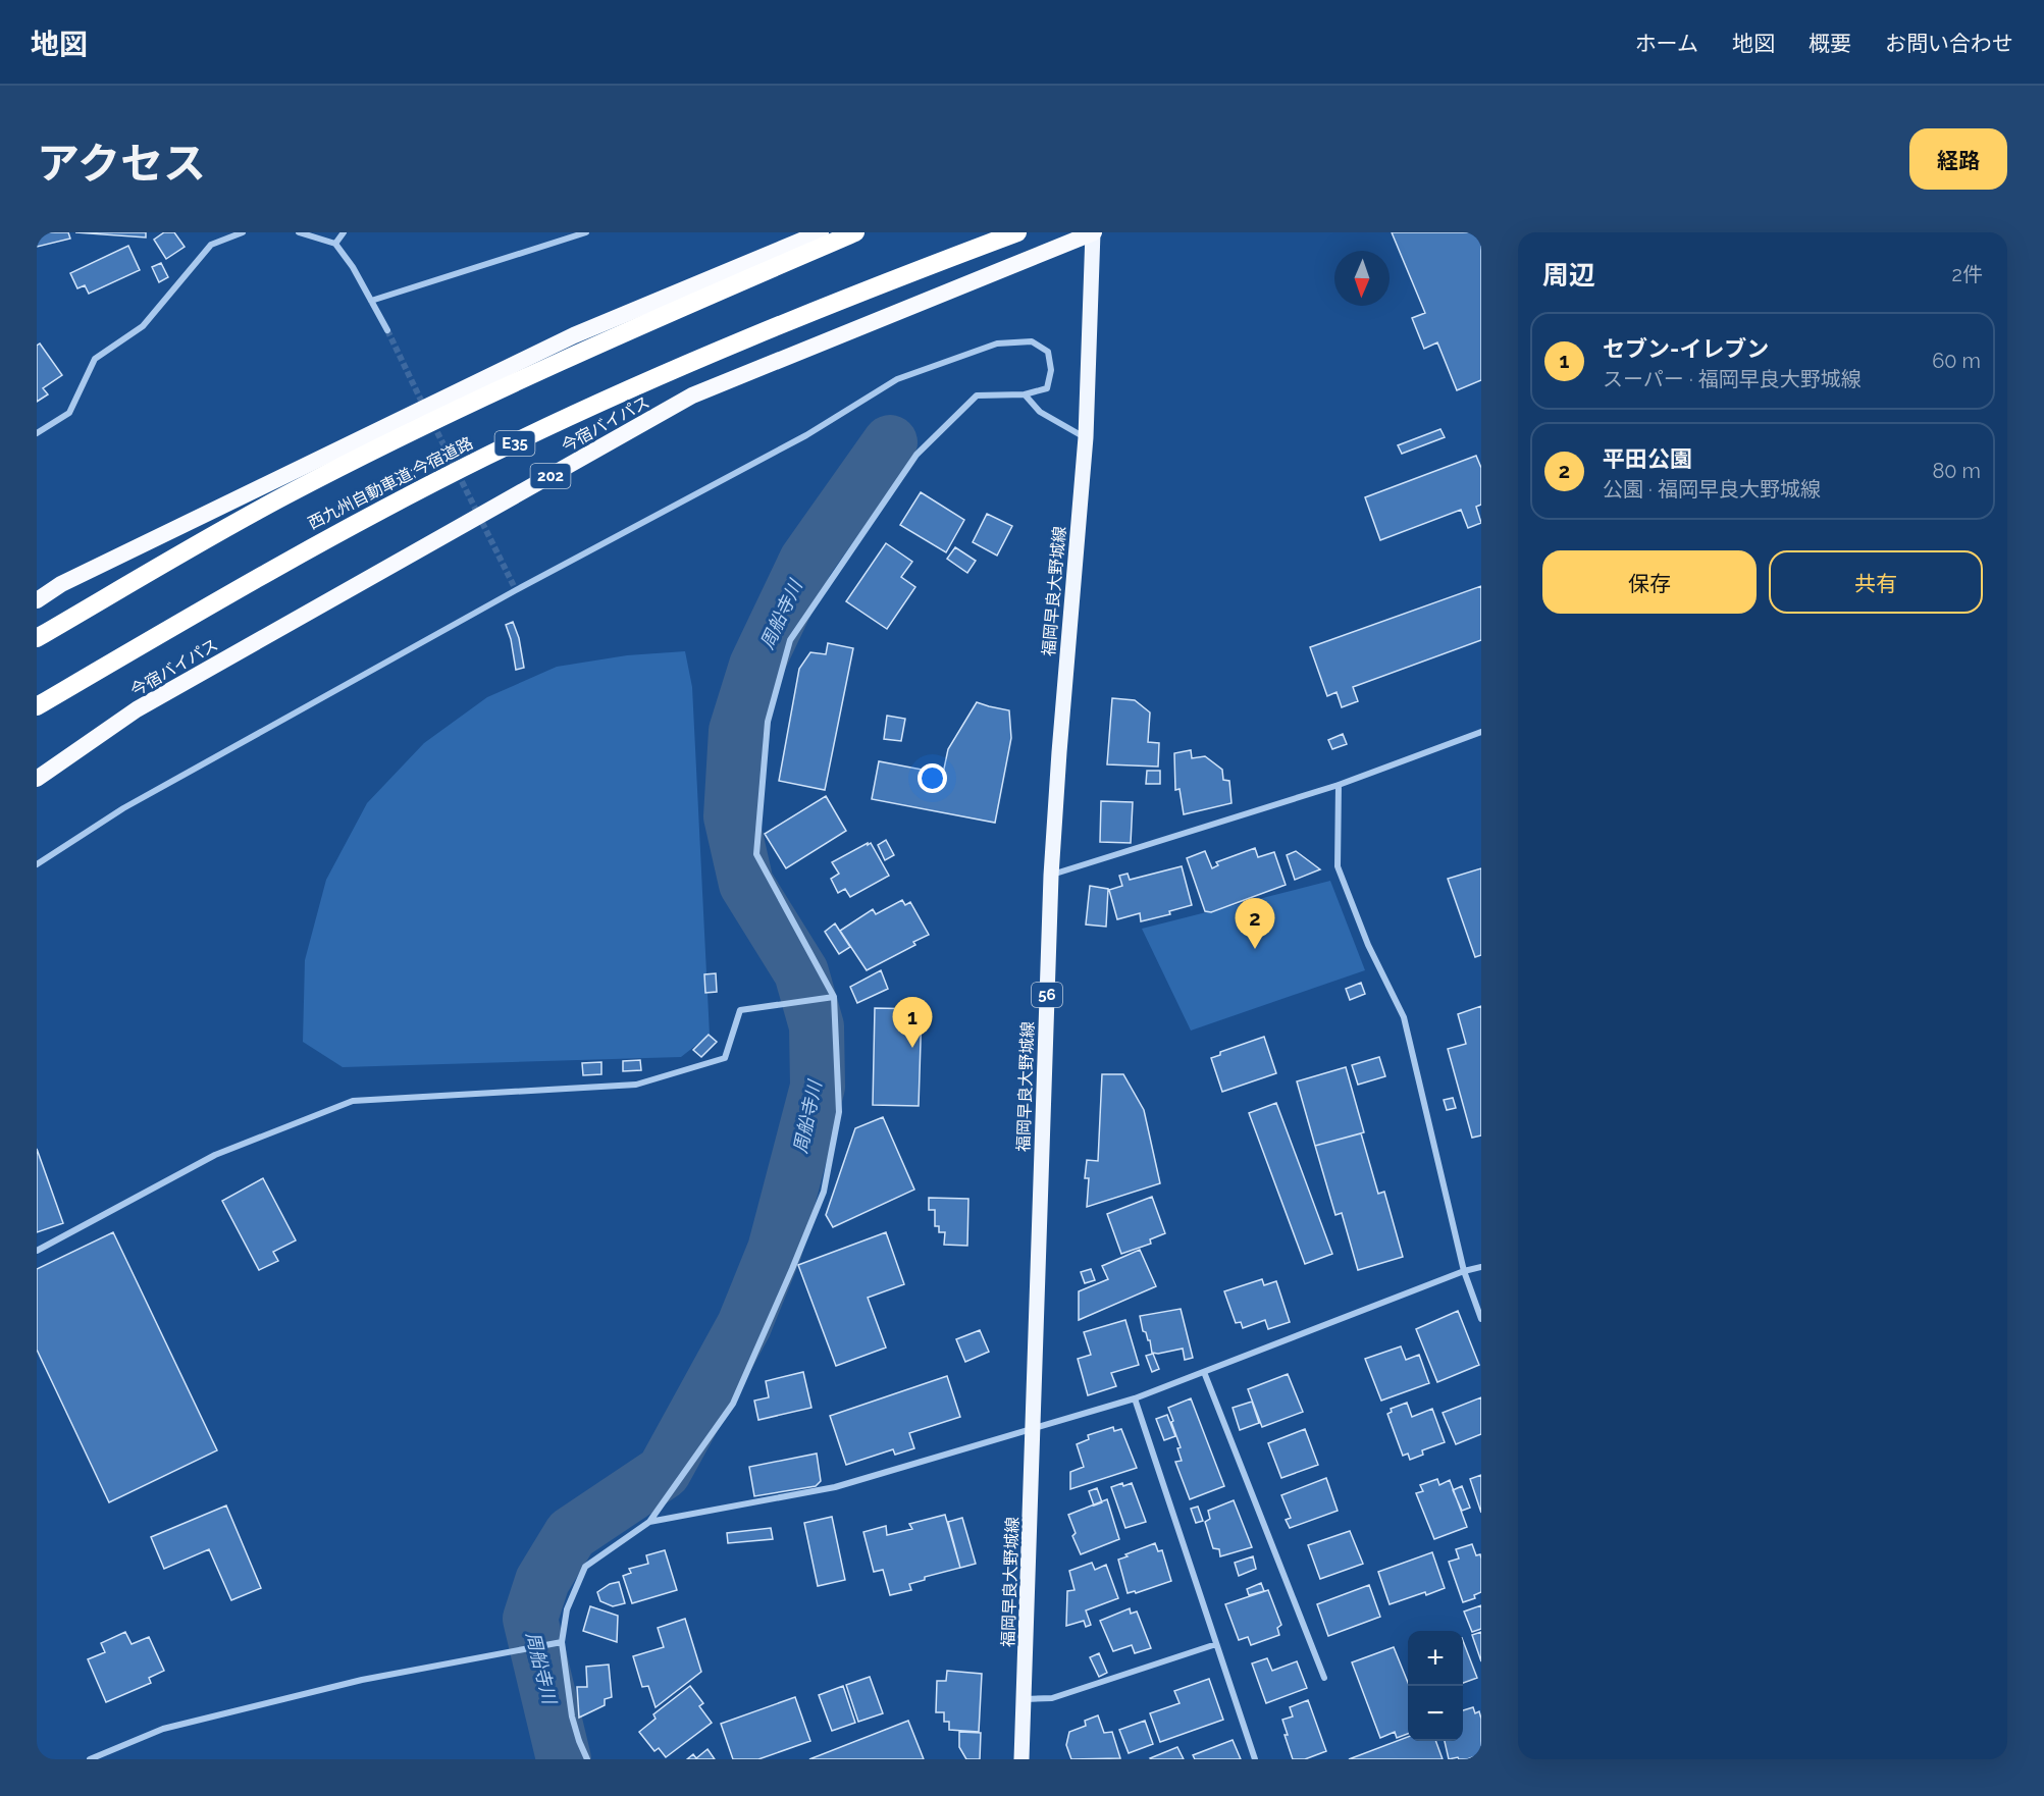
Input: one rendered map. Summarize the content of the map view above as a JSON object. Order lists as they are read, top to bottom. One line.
{"streets":{"highway":["今宿バイパス","E35","202","西九州自動車道;今宿道路"],"main road":["福岡早良大野城線","56"]},"crossings":[["今宿バイパス","福岡早良大野城線"]],"water":["周船寺川"],"north":"bottom","page":{"header":"地図","nav":["ホーム","地図","概要","お問い合わせ"],"title":"アクセス","buttons":["経路",["保存","共有"]],"heading":["周辺","2件"],"list":[{"mark":"1","name":"セブン-イレブン","note":"スーパー · 福岡早良大野城線","value":"60 m"},{"mark":"2","name":"平田公園","note":"公園 · 福岡早良大野城線","value":"80 m"}],"pins":["2","1"],"map_buttons":["+","−"]}}
